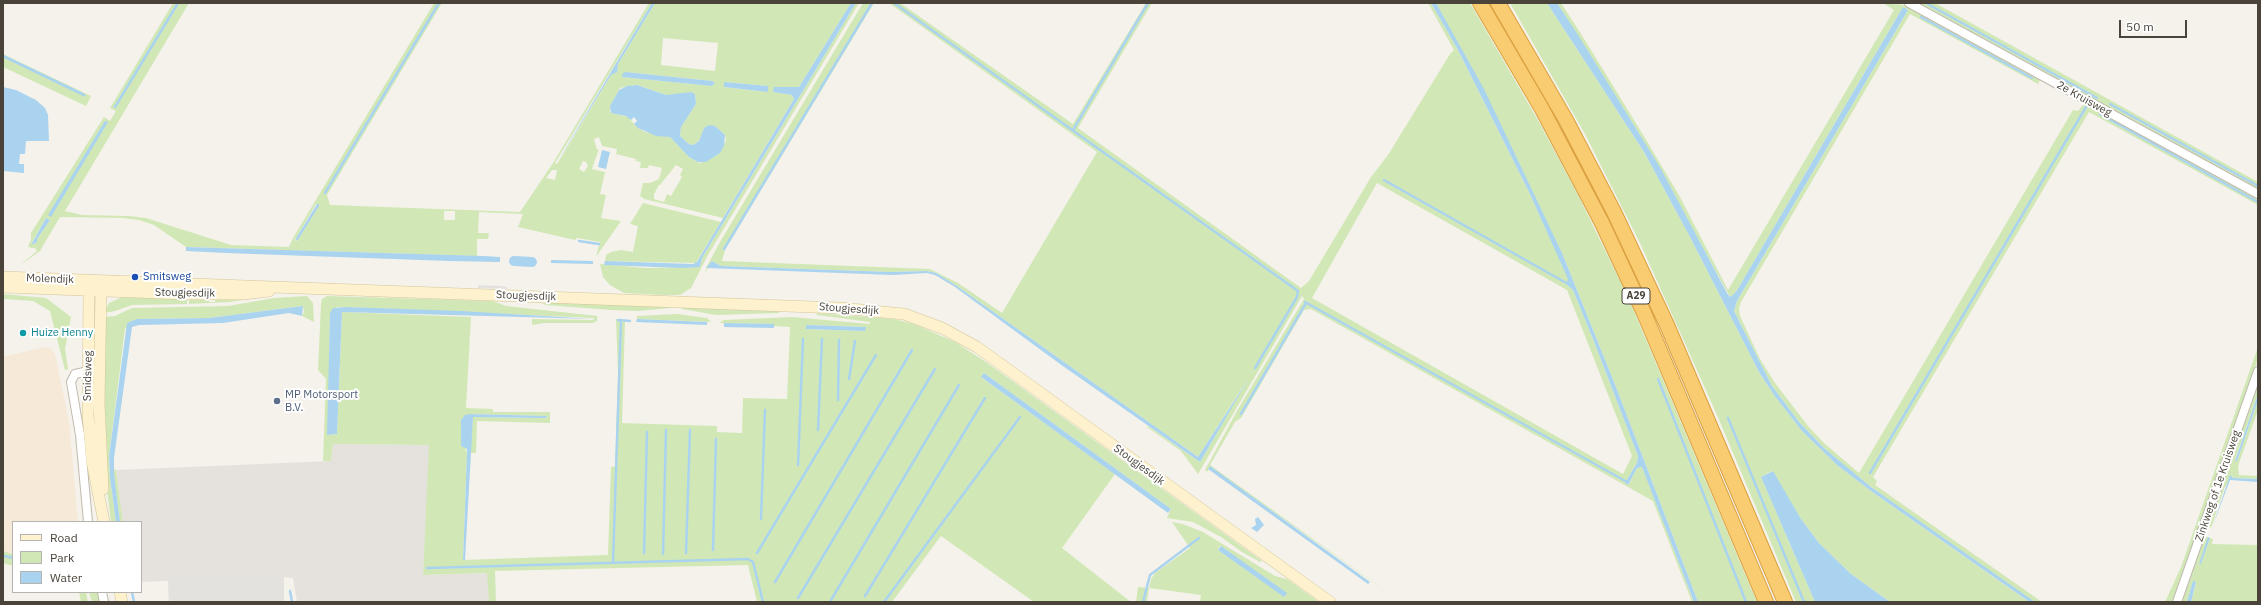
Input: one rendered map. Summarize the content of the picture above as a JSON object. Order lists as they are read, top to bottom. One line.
{"streets":{"highway":["A29"],"street":["2e Kruisweg","Molendijk","Stougjesdijk","Smidsweg","Zinkweg of 1e Kruisweg"]},"crossings":[["Molendijk","Stougjesdijk"],["Molendijk","Smidsweg"],["Stougjesdijk","Smidsweg"]],"places":["Smitsweg","Huize Henny","MP Motorsport B.V."],"legend":["Road","Park","Water"],"scale_bar":"50 m"}
